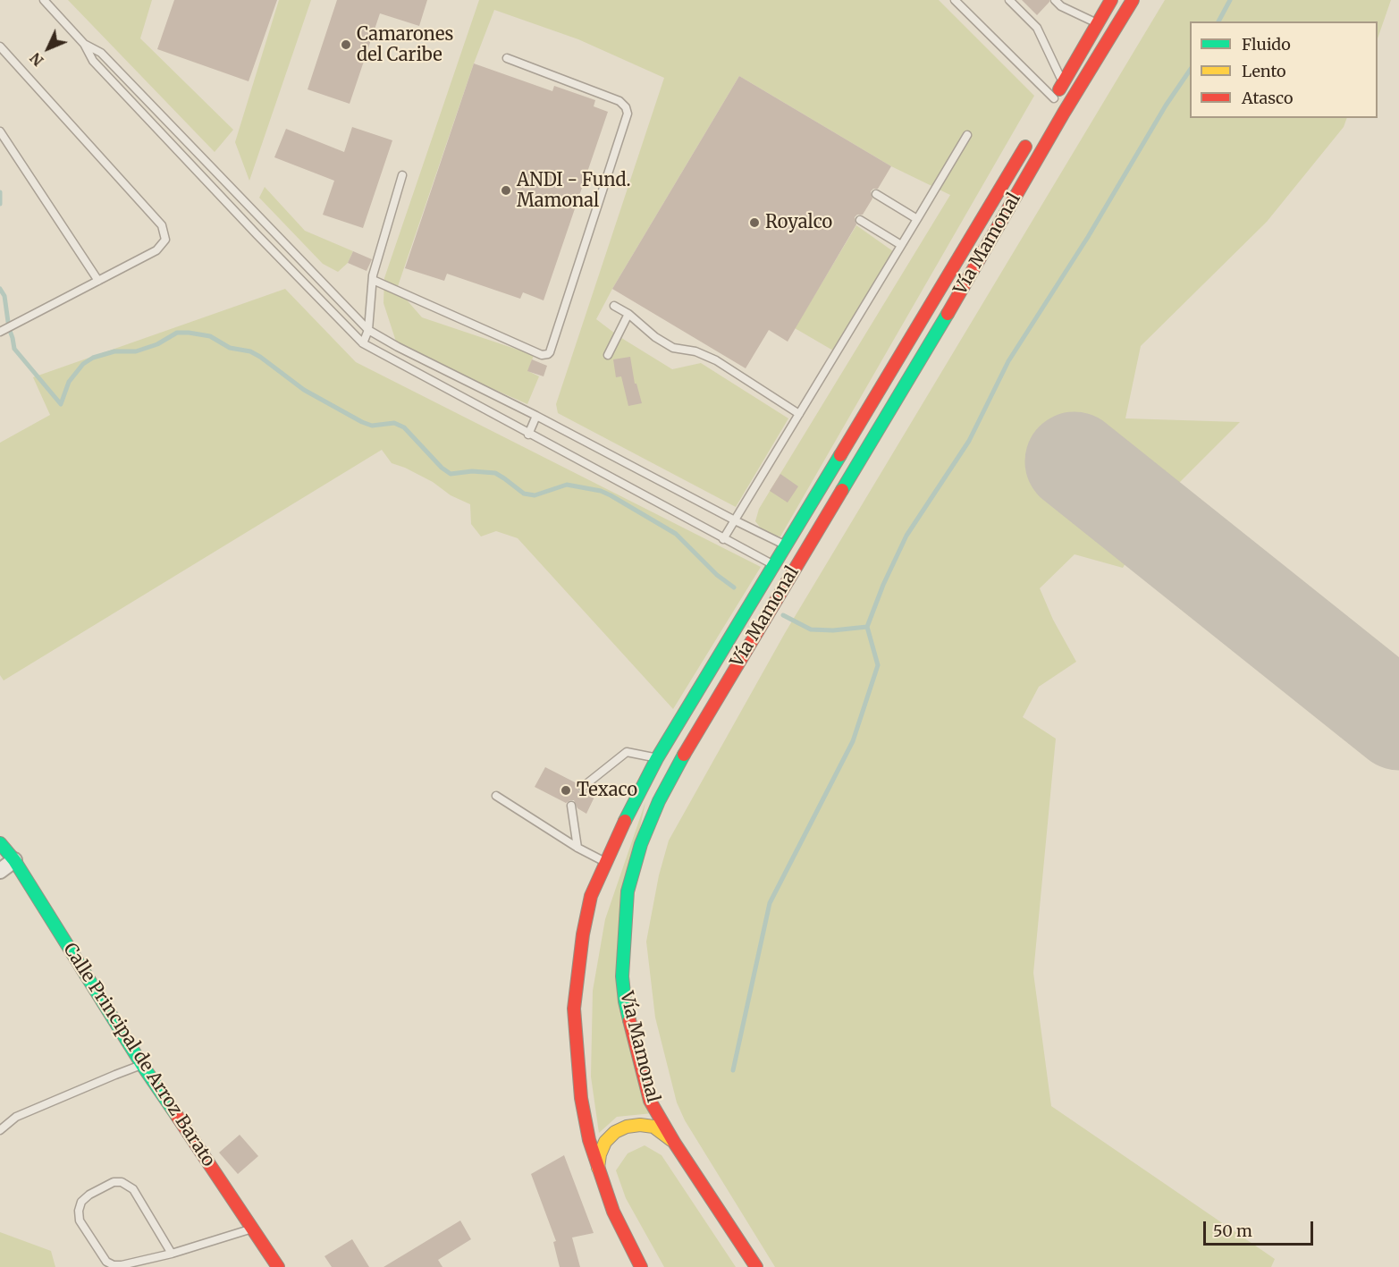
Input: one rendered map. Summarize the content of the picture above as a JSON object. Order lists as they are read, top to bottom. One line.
{"streets":{"main road":["Vía Mamonal","Calle Principal de Arroz Barato"]},"places":["Camarones del Caribe","ANDI - Fund. Mamonal","Royalco","Texaco"],"legend":["Fluido","Lento","Atasco"],"scale_bar":"50 m","north":"bottom left"}
